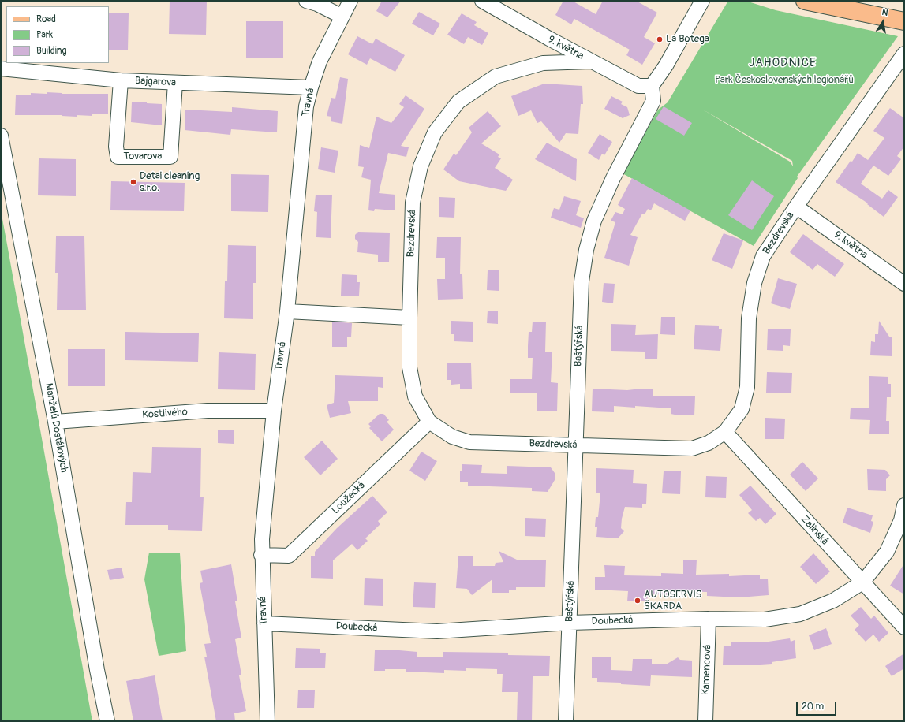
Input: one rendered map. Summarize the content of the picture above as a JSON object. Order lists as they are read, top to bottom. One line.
{"streets":{"street":["9. května","Bajgarova","Travná","Tovarova","Bezdrevská","Baštýřská","Kostlivého","Manželů Dostálových","Loužecká","Zalinská","Doubecká","Kamencová"]},"crossings":[["9. května","Bezdrevská"],["9. května","Baštýřská"],["Bajgarova","Travná"],["Bajgarova","Tovarova"],["Travná","Kostlivého"],["Travná","Loužecká"],["Travná","Doubecká"],["Bezdrevská","Baštýřská"],["Bezdrevská","Loužecká"],["Bezdrevská","Zalinská"],["Baštýřská","Doubecká"],["Kostlivého","Manželů Dostálových"],["Zalinská","Doubecká"],["Doubecká","Kamencová"]],"districts":["JAHODNICE"],"parks":["Park Československých legionářů"],"places":["La Botega","Detai cleaning s.r.o.","AUTOSERVIS ŠKARDA"],"legend":["Road","Park","Building"],"scale_bar":"20 m","north":"top"}
